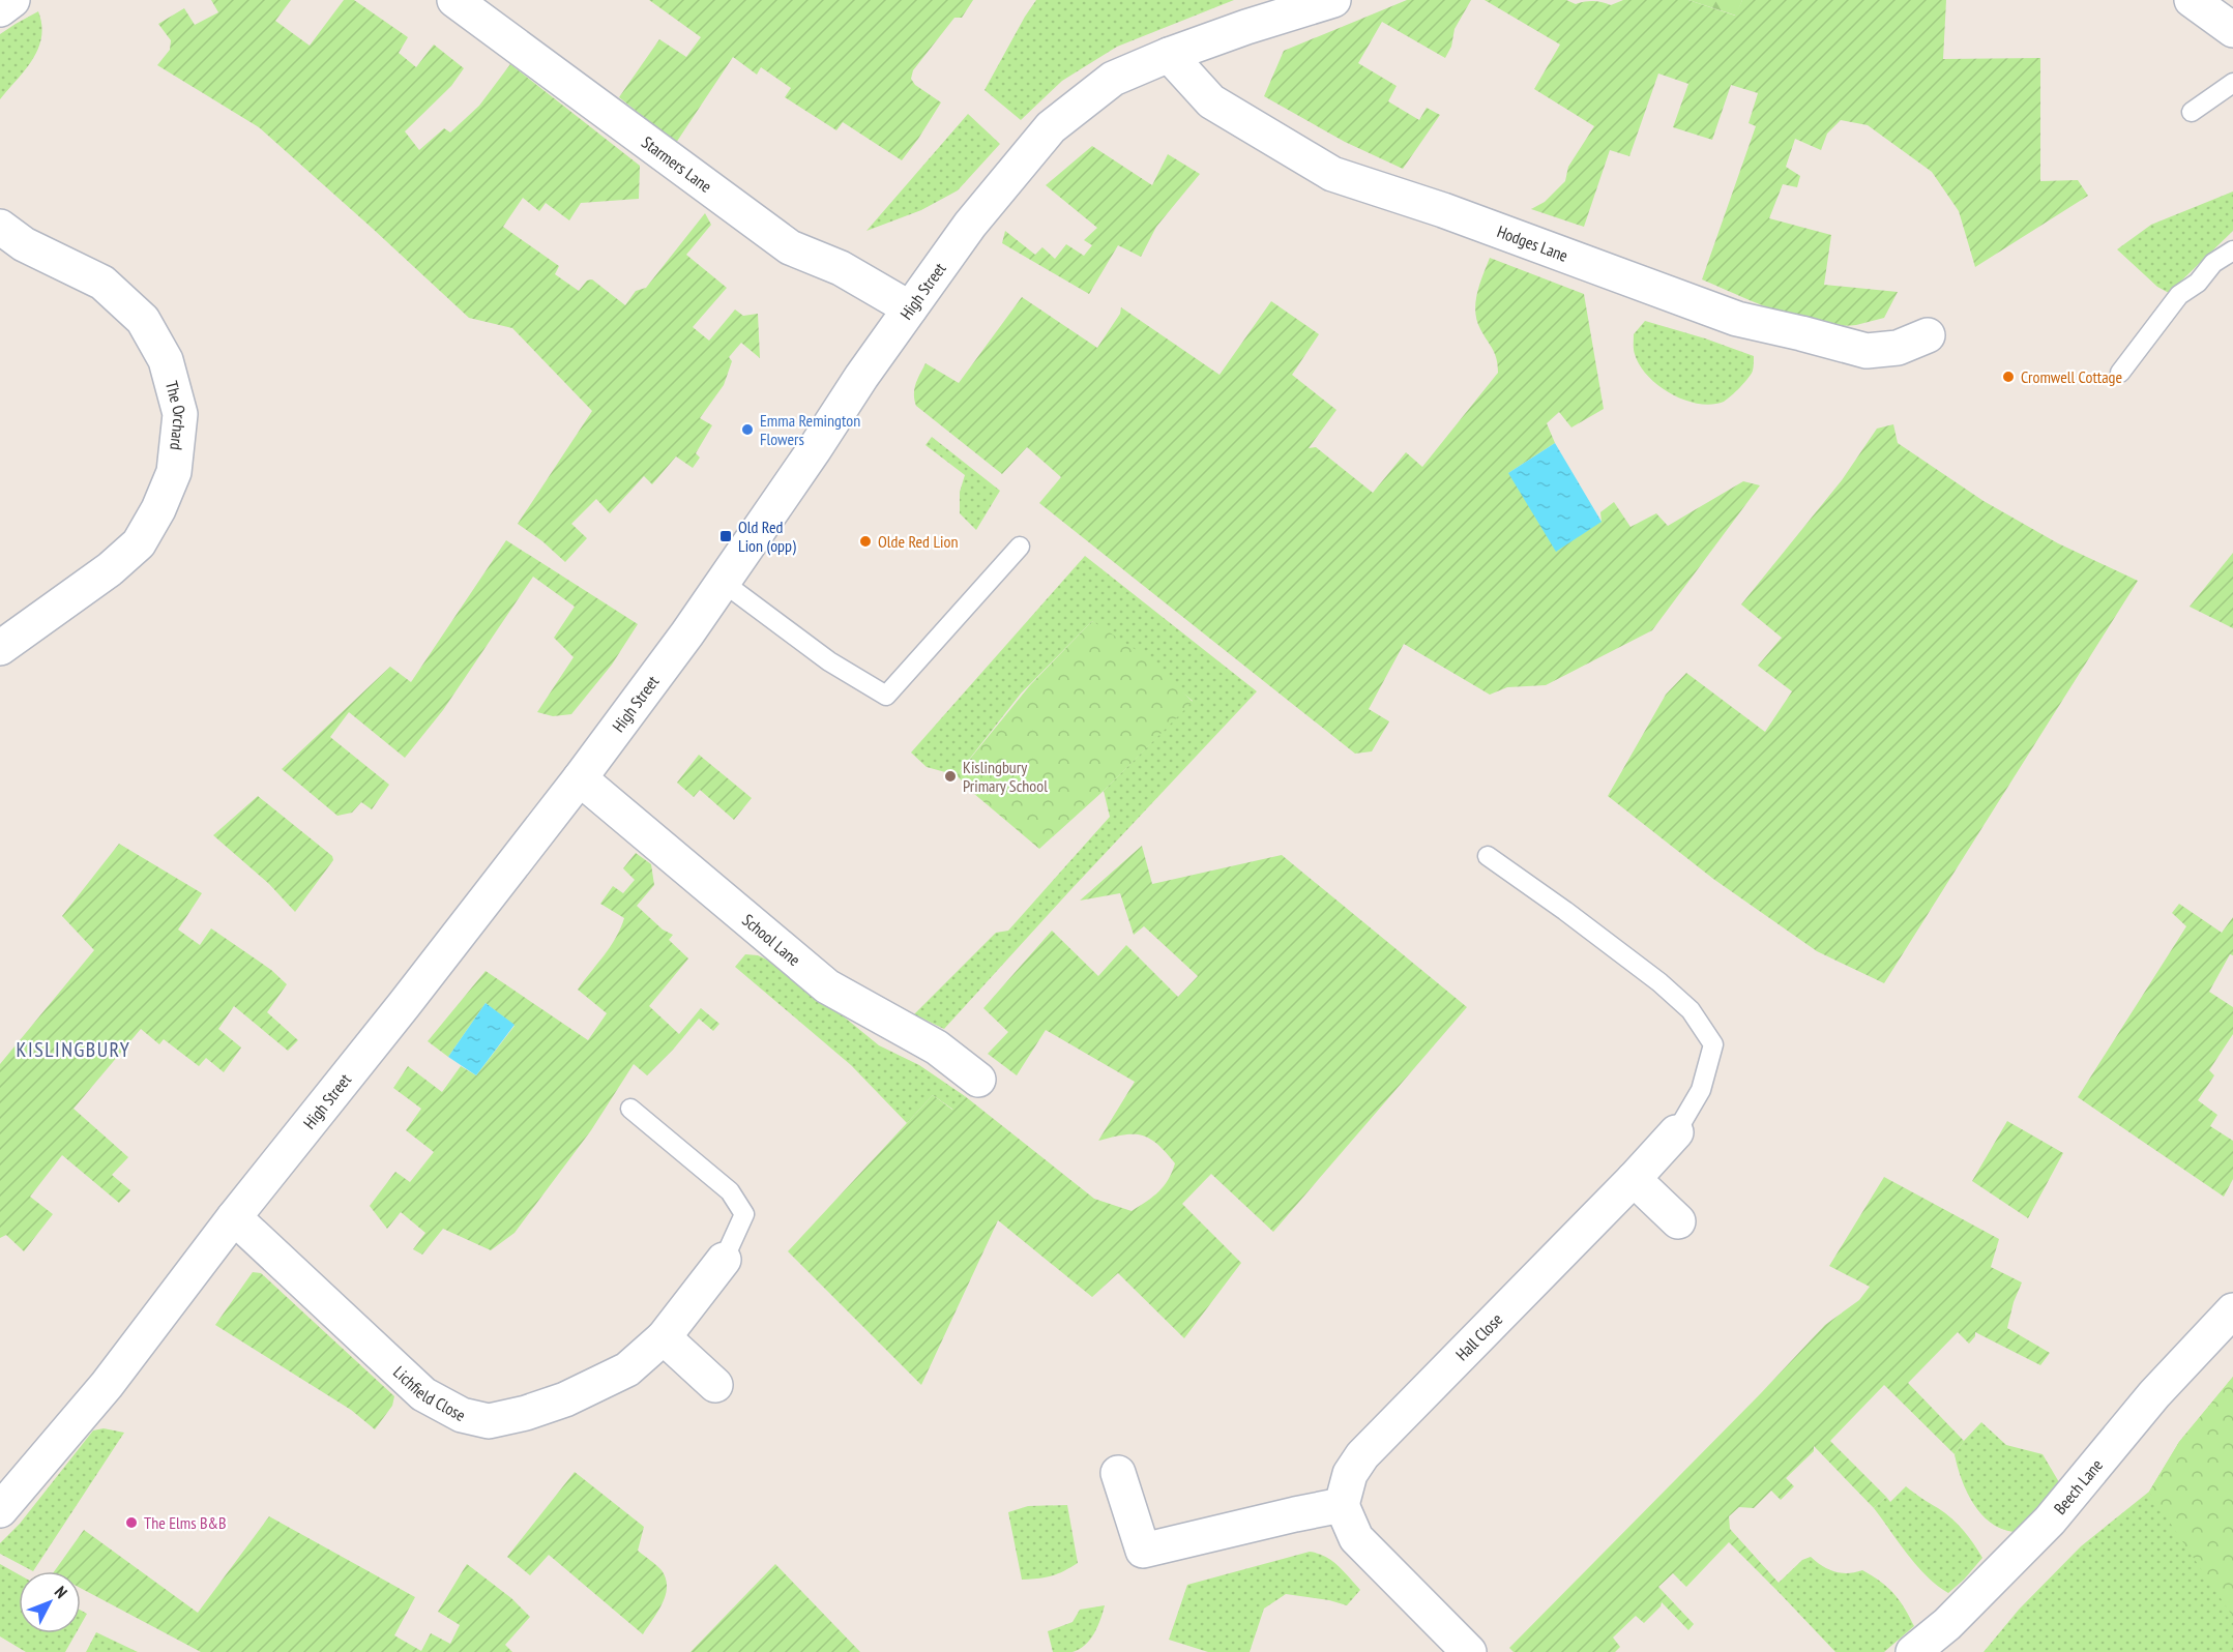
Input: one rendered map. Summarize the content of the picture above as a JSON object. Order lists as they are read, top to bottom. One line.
{"streets":{"street":["Starmers Lane","Hodges Lane","High Street","The Orchard","School Lane","Hall Close","Lichfield Close","Beech Lane"]},"crossings":[["Starmers Lane","High Street"],["Hodges Lane","High Street"],["High Street","School Lane"],["High Street","Lichfield Close"]],"districts":["KISLINGBURY"],"places":{"other":["Cromwell Cottage","Emma Remington Flowers","Olde Red Lion","Kislingbury Primary School","The Elms B&B"],"transit":["Old Red Lion (opp)"]},"north":"top right"}
